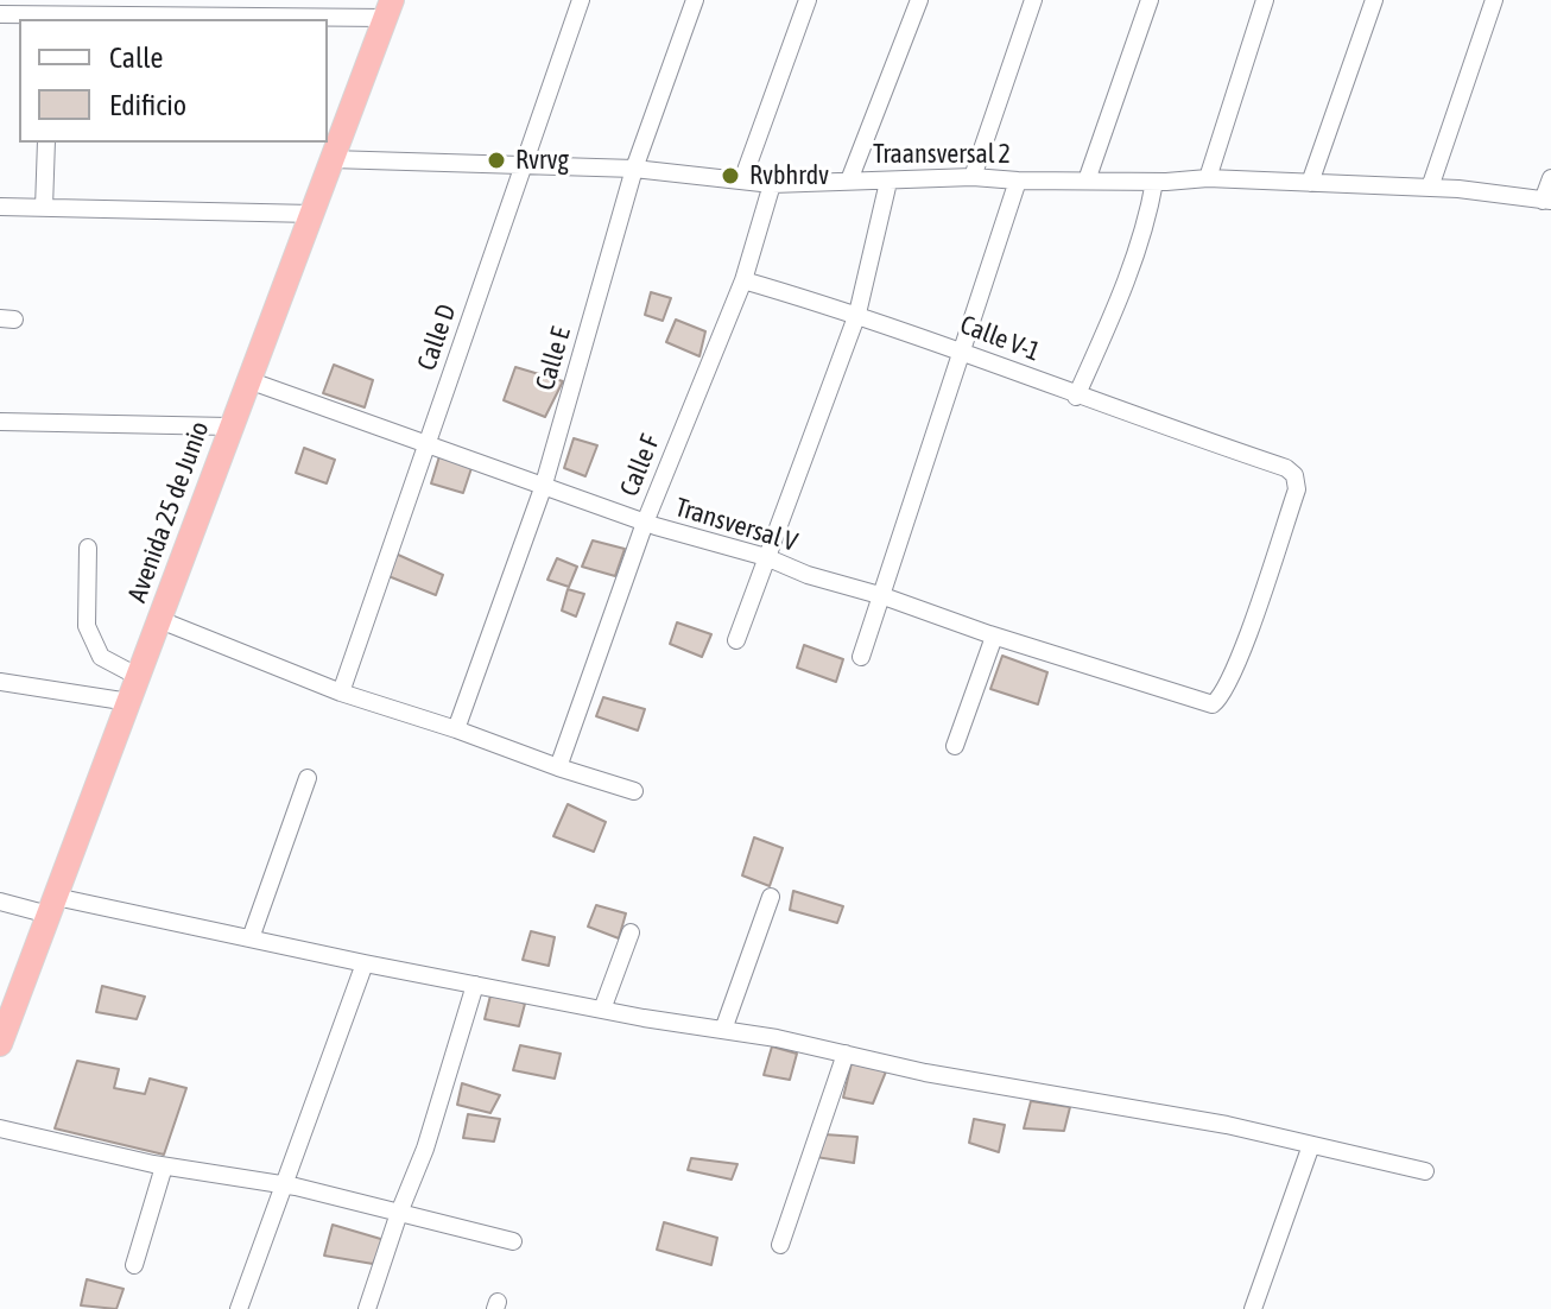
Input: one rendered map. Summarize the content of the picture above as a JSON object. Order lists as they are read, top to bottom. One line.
{"streets":{"highway":["Avenida 25 de Junio"],"street":["Traansversal 2","Calle D","Calle V-1","Calle E","Calle F","Transversal V"]},"crossings":[["Traansversal 2","Calle D"],["Traansversal 2","Calle E"],["Traansversal 2","Calle F"],["Traansversal 2","Avenida 25 de Junio"],["Calle D","Transversal V"],["Calle V-1","Calle F"],["Calle V-1","Transversal V"],["Calle E","Transversal V"],["Calle F","Transversal V"],["Avenida 25 de Junio","Transversal V"]],"places":["Rvrvg","Rvbhrdv"],"legend":["Calle","Edificio"]}
